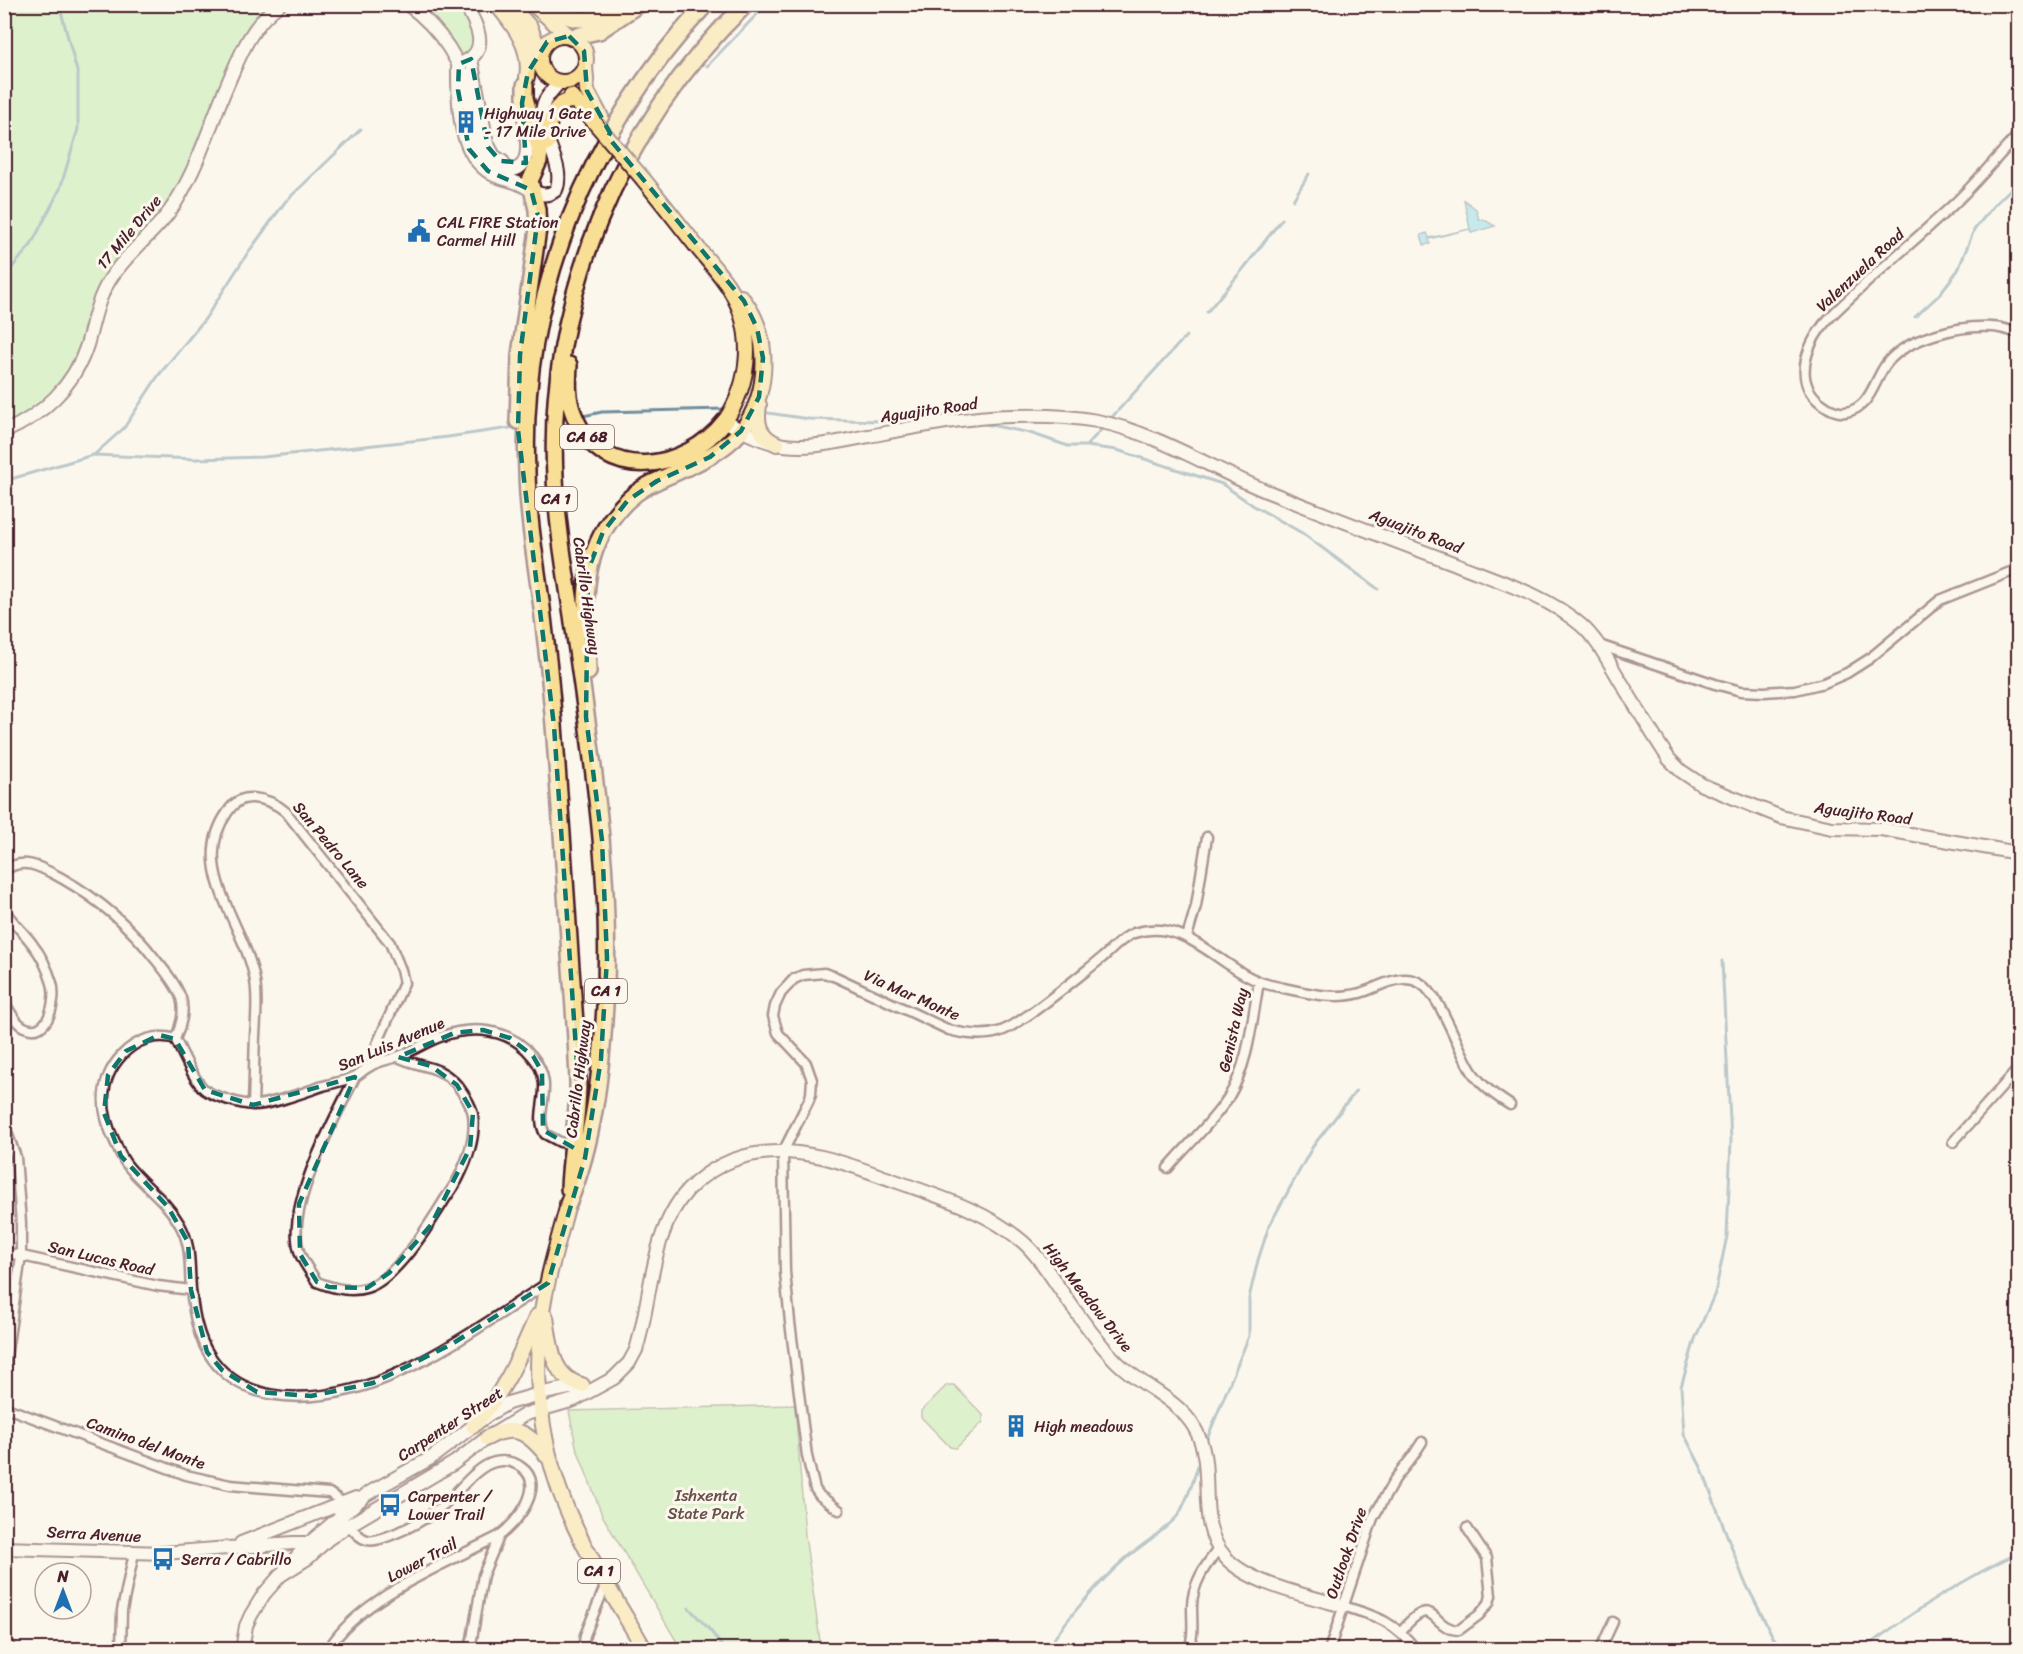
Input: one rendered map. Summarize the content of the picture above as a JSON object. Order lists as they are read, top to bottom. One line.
{"streets":{"highway":["CA 68","CA 1","Cabrillo Highway"],"street":["17 Mile Drive","Valenzuela Road","Aguajito Road","San Pedro Lane","Via Mar Monte","Genista Way","San Luis Avenue","San Lucas Road","High Meadow Drive","Carpenter Street","Camino del Monte","Serra Avenue","Outlook Drive","Lower Trail"]},"crossings":[["Aguajito Road","CA 68"],["CA 68","Cabrillo Highway"],["Cabrillo Highway","San Luis Avenue"],["Cabrillo Highway","Carpenter Street"],["San Pedro Lane","San Luis Avenue"],["Via Mar Monte","Genista Way"],["Via Mar Monte","High Meadow Drive"],["Via Mar Monte","Carpenter Street"],["High Meadow Drive","Carpenter Street"],["High Meadow Drive","Outlook Drive"],["Carpenter Street","Camino del Monte"],["Carpenter Street","Serra Avenue"],["Carpenter Street","Lower Trail"],["Camino del Monte","Serra Avenue"],["Camino del Monte","Lower Trail"],["Serra Avenue","Lower Trail"]],"parks":["Ishxenta State Park"],"places":{"building":["Highway 1 Gate - 17 Mile Drive","High meadows"],"public building":["CAL FIRE Station Carmel Hill"],"bus stop":["Carpenter / Lower Trail","Serra / Cabrillo"]},"north":"top"}
